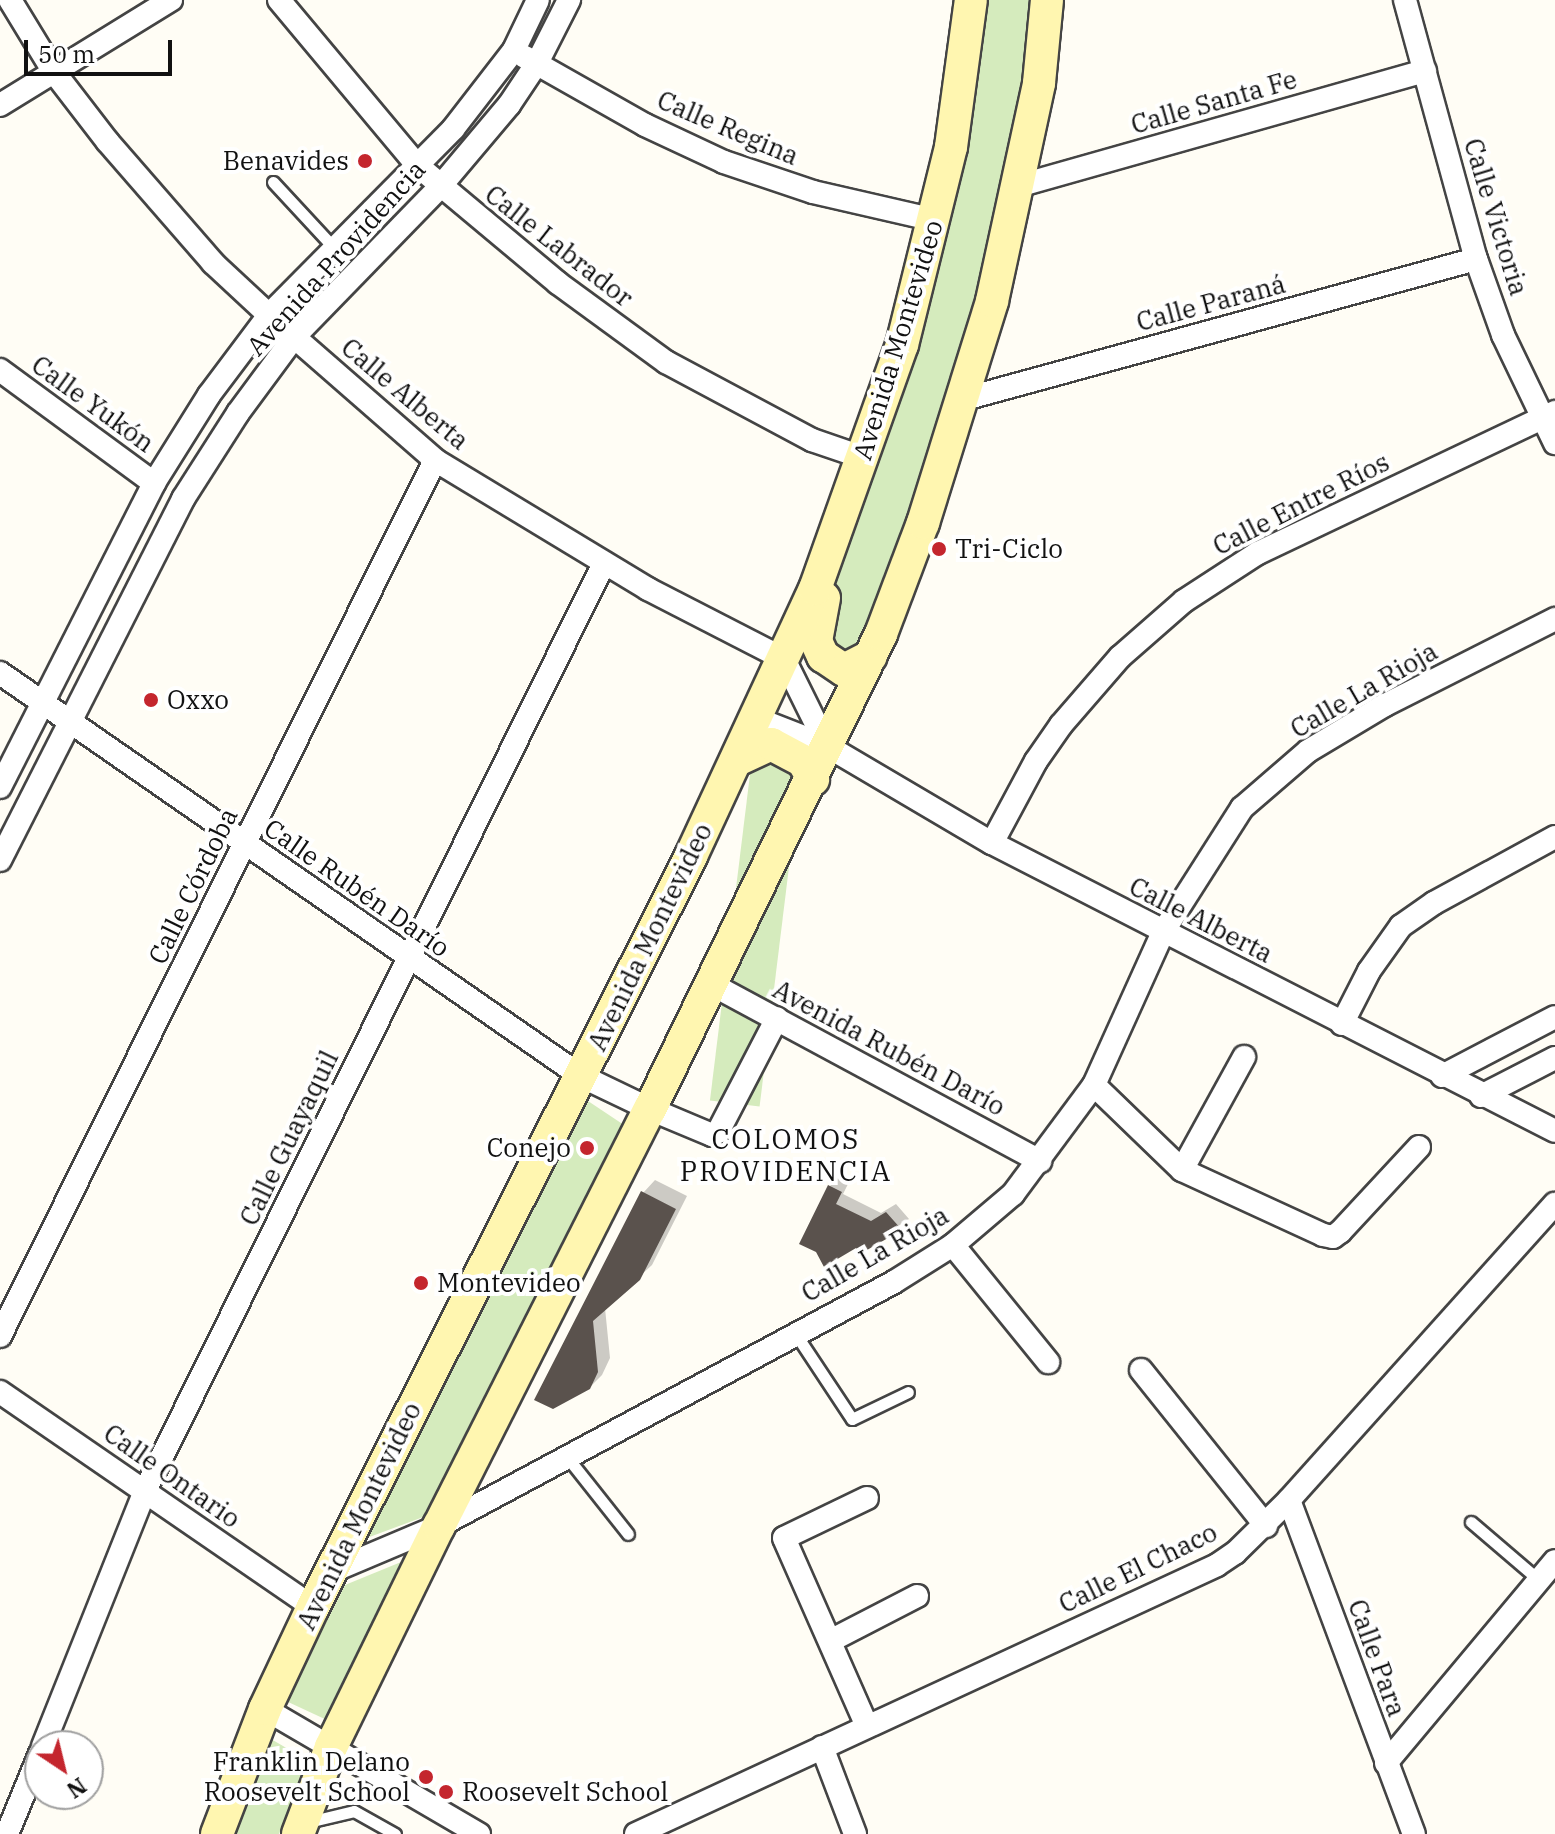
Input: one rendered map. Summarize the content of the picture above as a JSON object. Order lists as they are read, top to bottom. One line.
{"streets":{"street":["Calle Santa Fe","Calle Regina","Calle Victoria","Calle Labrador","Avenida Providencia","Calle Paraná","Avenida Montevideo","Calle Alberta","Calle Yukón","Calle Entre Ríos","Calle La Rioja","Calle Córdoba","Calle Rubén Darío","Avenida Rubén Darío","Calle Guayaquil","Calle Ontario","Calle El Chaco","Calle Para"]},"crossings":[["Calle Santa Fe","Calle Victoria"],["Calle Regina","Avenida Providencia"],["Calle Regina","Avenida Montevideo"],["Calle Victoria","Calle Paraná"],["Calle Victoria","Calle Entre Ríos"],["Calle Labrador","Avenida Providencia"],["Calle Labrador","Avenida Montevideo"],["Avenida Providencia","Calle Alberta"],["Avenida Providencia","Calle Yukón"],["Avenida Providencia","Calle Rubén Darío"],["Avenida Montevideo","Calle Alberta"],["Avenida Montevideo","Calle La Rioja"],["Avenida Montevideo","Calle Rubén Darío"],["Avenida Montevideo","Calle Ontario"],["Calle Alberta","Calle Entre Ríos"],["Calle Alberta","Calle La Rioja"],["Calle Alberta","Calle Córdoba"],["Calle Alberta","Calle Guayaquil"],["Calle La Rioja","Avenida Rubén Darío"],["Calle Córdoba","Calle Rubén Darío"],["Calle Rubén Darío","Avenida Rubén Darío"],["Calle Rubén Darío","Calle Guayaquil"],["Calle Guayaquil","Calle Ontario"],["Calle El Chaco","Calle Para"]],"districts":["COLOMOS PROVIDENCIA"],"places":["Benavides","Tri-Ciclo","Oxxo","Conejo","Montevideo","Franklin Delano Roosevelt School","Roosevelt School"],"scale_bar":"50 m","north":"bottom right"}
